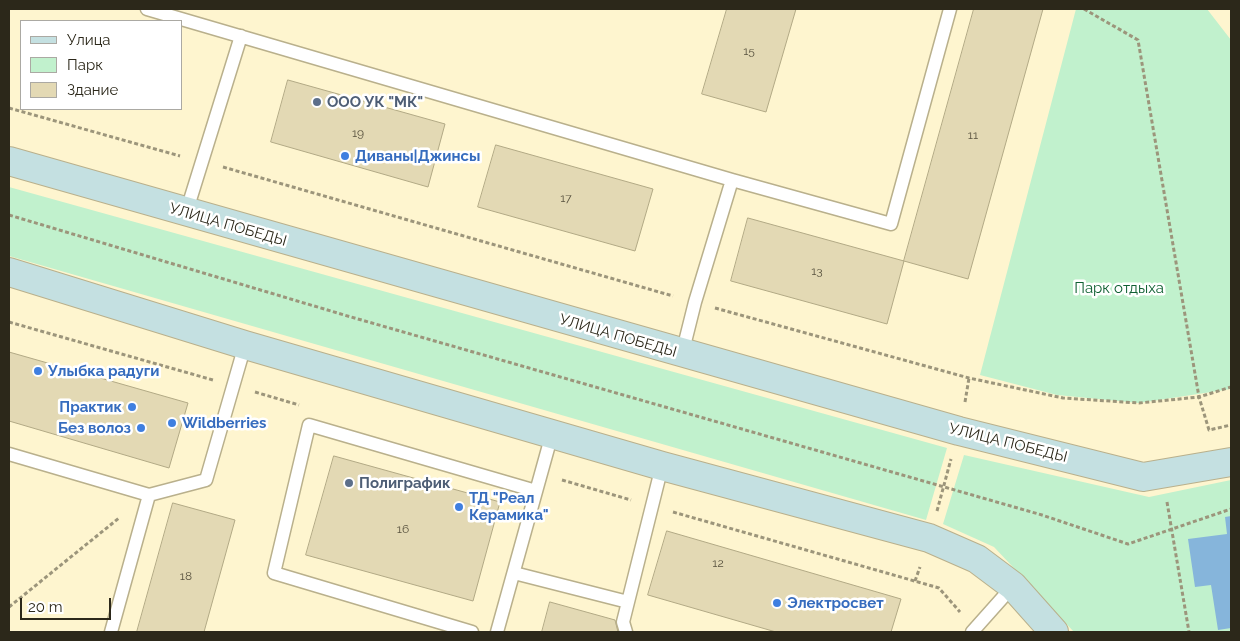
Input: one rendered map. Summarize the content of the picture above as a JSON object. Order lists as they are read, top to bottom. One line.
{"streets":{"street":["УЛИЦА ПОБЕДЫ"]},"parks":["Парк отдыха"],"places":["ООО УК \"МК\"","Диваны|Джинсы","Улыбка радуги","Практик","Wildberries","Без волоз","Полиграфик","ТД \"Реал Керамика\"","Электросвет"],"house_numbers":["15","19","11","17","13","16","12","18"],"legend":["Улица","Парк","Здание"],"scale_bar":"20 m"}
